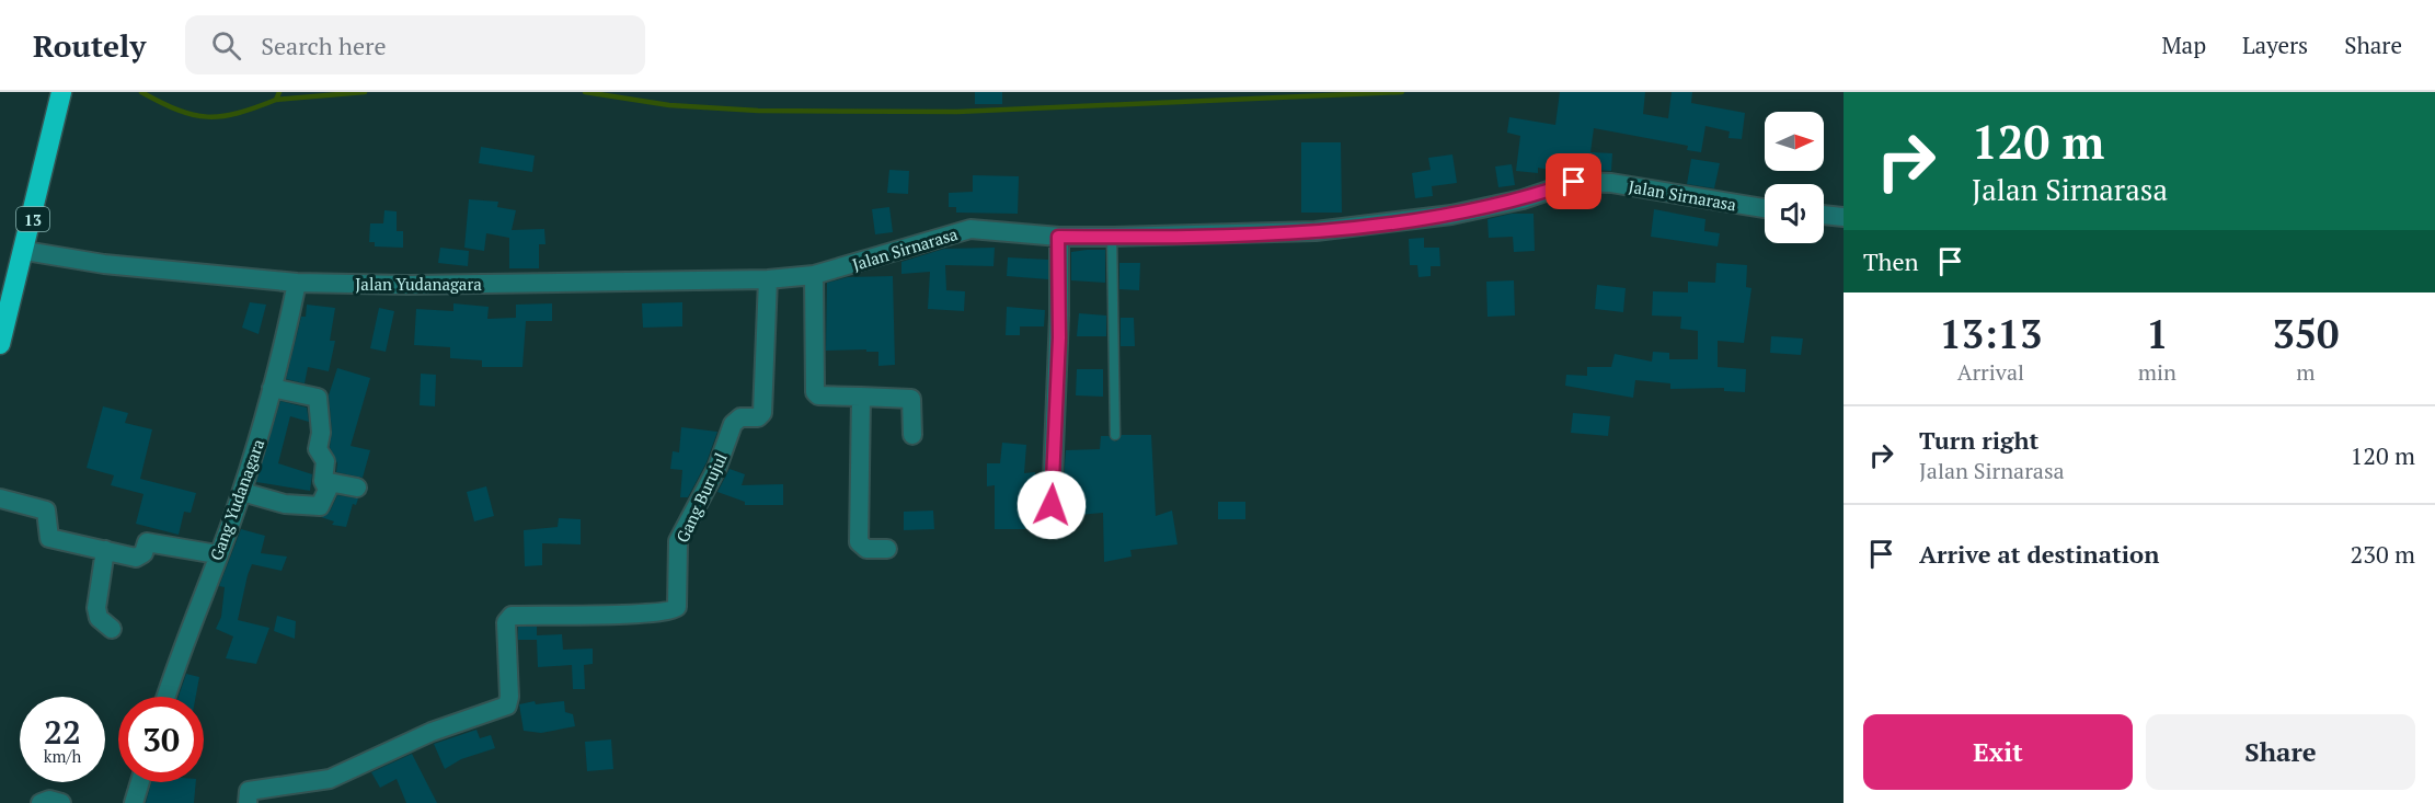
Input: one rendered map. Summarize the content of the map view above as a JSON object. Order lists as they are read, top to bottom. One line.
{"streets":{"highway":["13"],"street":["Jalan Sirnarasa","Jalan Yudanagara","Gang Burujul","Gang Yudanagara"]},"crossings":[["Jalan Sirnarasa","Jalan Yudanagara"],["13","Jalan Yudanagara"],["Jalan Yudanagara","Gang Burujul"],["Jalan Yudanagara","Gang Yudanagara"]],"north":"right","page":{"header":"Routely","search":"Search here","nav":["Map","Layers","Share"],"turn":["120 m","Jalan Sirnarasa"],"then":"Then","eta":["13:13","Arrival","1","min","350","m"],"list":[{"name":"Turn right","note":"Jalan Sirnarasa","value":"120 m"},{"name":"Arrive at destination","value":"230 m"}],"speed":"22 km/h","limit":"30","buttons":["Exit","Share"]}}
